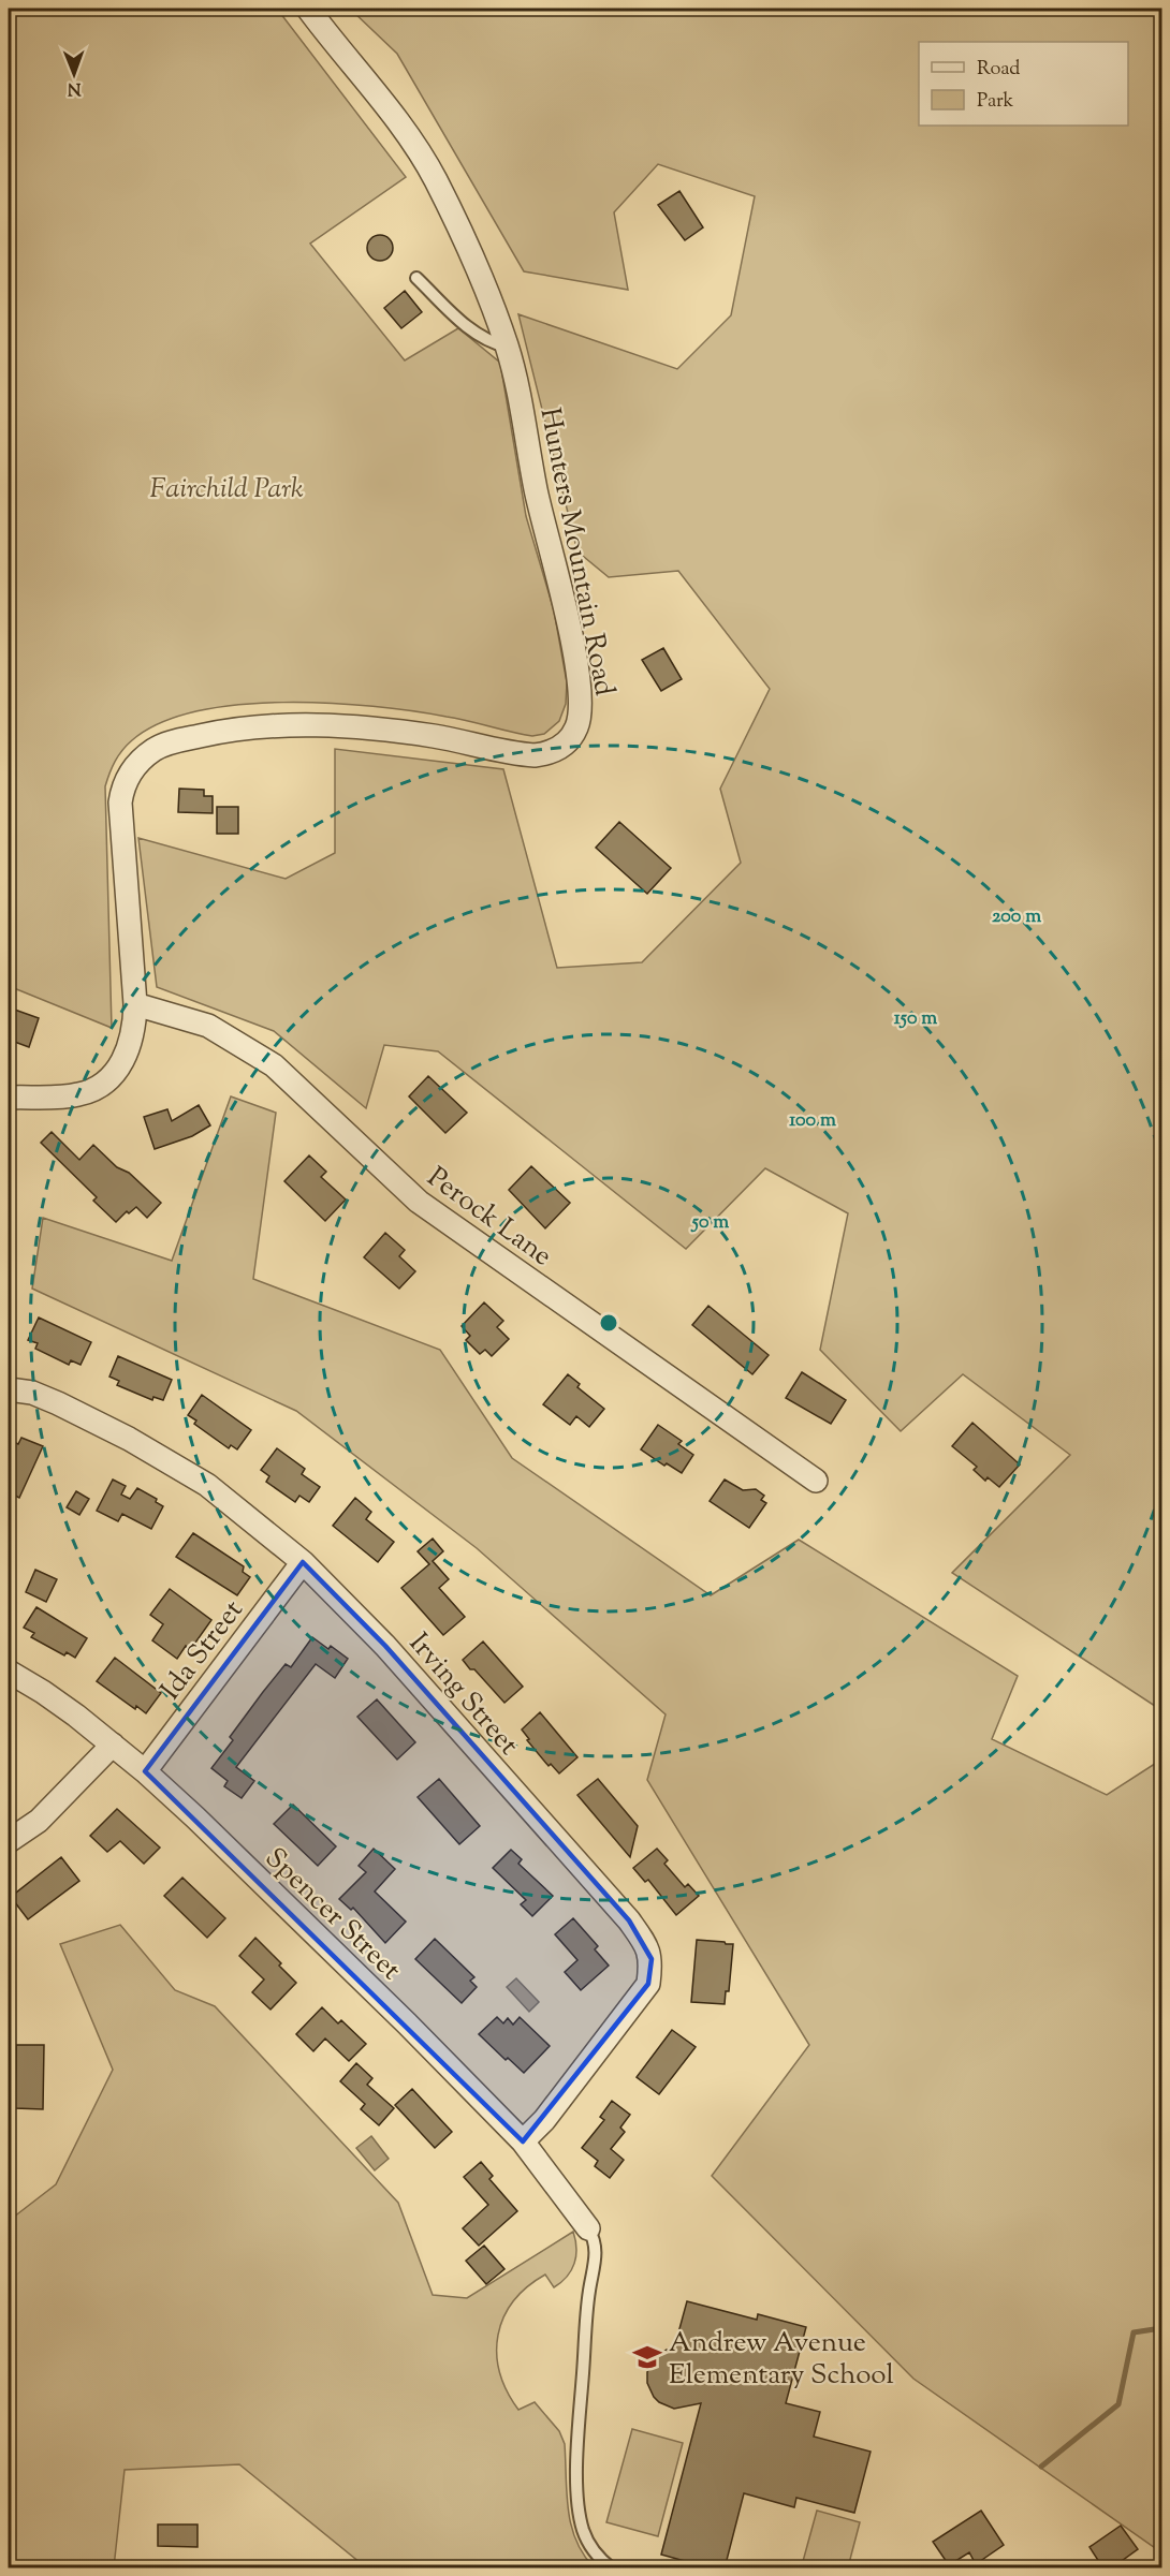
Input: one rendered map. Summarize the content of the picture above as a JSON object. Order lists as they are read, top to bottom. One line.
{"streets":{"street":["Hunters Mountain Road","Perock Lane","Ida Street","Irving Street","Spencer Street"]},"crossings":[["Hunters Mountain Road","Perock Lane"],["Ida Street","Irving Street"],["Ida Street","Spencer Street"],["Irving Street","Spencer Street"]],"parks":["Fairchild Park"],"places":{"school or university":["Andrew Avenue Elementary School"]},"legend":["Road","Park"],"north":"bottom","rings":["200 m","150 m","100 m","50 m"]}
